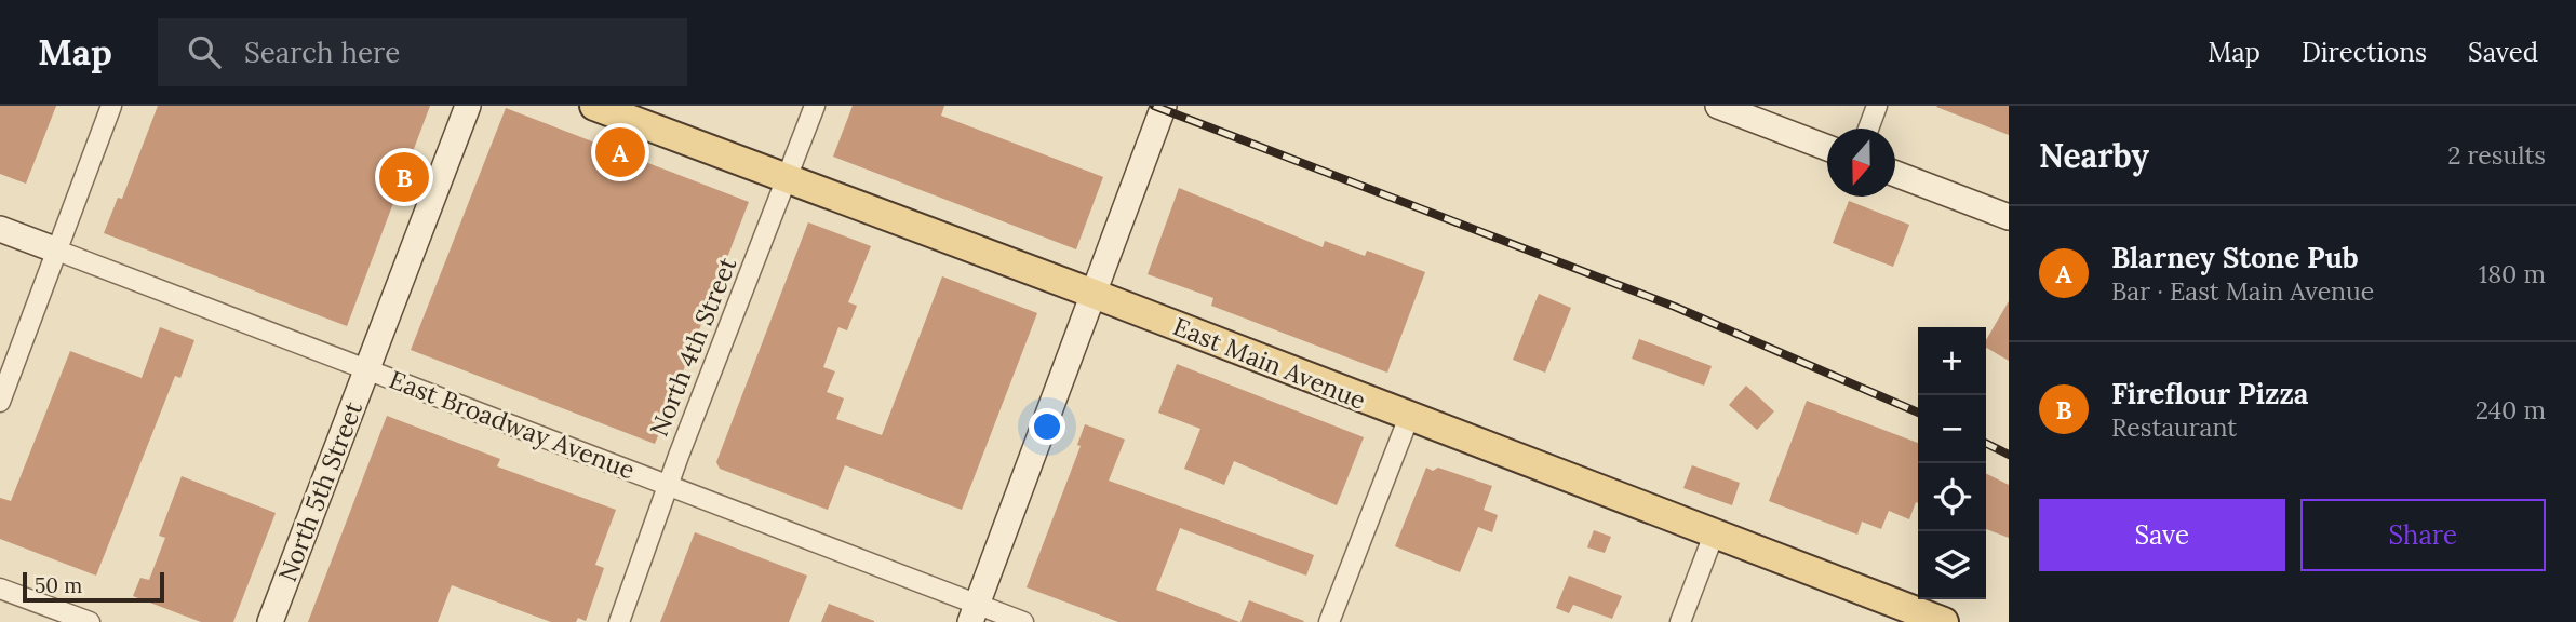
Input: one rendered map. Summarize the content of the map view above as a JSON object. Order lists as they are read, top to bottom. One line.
{"streets":{"main road":["East Main Avenue"],"street":["North 4th Street","East Broadway Avenue","North 5th Street"]},"crossings":[["North 4th Street","East Main Avenue"],["North 4th Street","East Broadway Avenue"],["East Broadway Avenue","North 5th Street"]],"scale_bar":"50 m","north":"bottom","page":{"header":"Map","search":"Search here","nav":["Map","Directions","Saved"],"heading":["Nearby","2 results"],"pins":["A","B"],"list":[{"mark":"A","name":"Blarney Stone Pub","note":"Bar · East Main Avenue","value":"180 m"},{"mark":"B","name":"Fireflour Pizza","note":"Restaurant","value":"240 m"}],"map_buttons":["+","−"],"buttons":["Save","Share"],"scale":"50 m"}}
